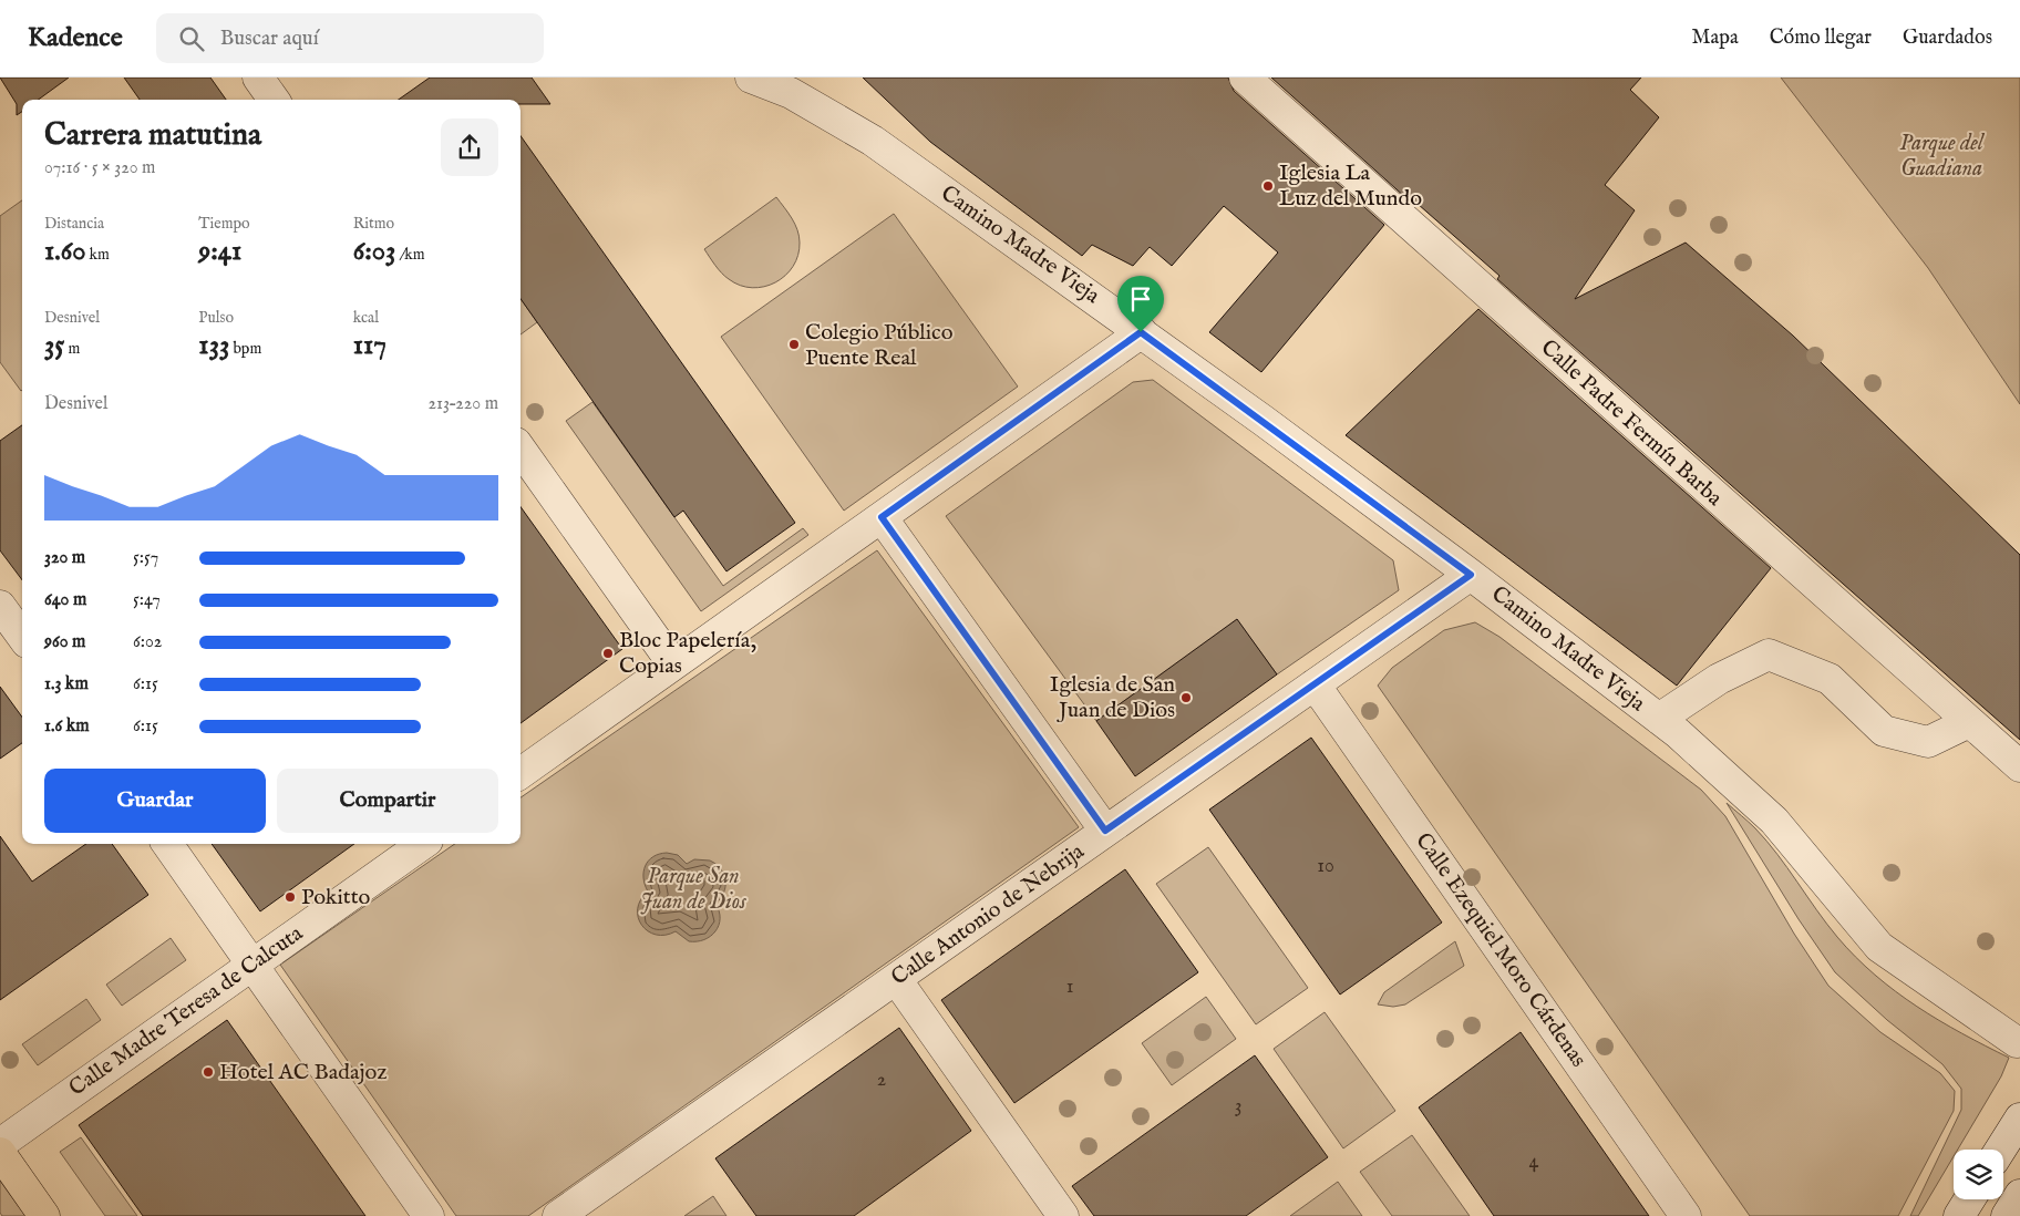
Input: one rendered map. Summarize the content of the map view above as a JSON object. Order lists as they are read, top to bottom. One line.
{"streets":{"street":["Camino Madre Vieja","Calle Padre Fermín Barba","Calle Antonio de Nebrija","Calle Ezequiel Moro Cárdenas","Calle Madre Teresa de Calcuta"]},"crossings":[["Camino Madre Vieja","Calle Antonio de Nebrija"],["Calle Antonio de Nebrija","Calle Ezequiel Moro Cárdenas"]],"parks":["Parque del Guadiana","Parque San Juan de Dios"],"places":["Iglesia La Luz del Mundo","Colegio Público Puente Real","Bloc Papelería, Copias","Iglesia de San Juan de Dios","Pokitto","Hotel AC Badajoz"],"house_numbers":["10","1","2","3","4"],"page":{"header":"Kadence","search":"Buscar aquí","nav":["Mapa","Cómo llegar","Guardados"],"heading":["Carrera matutina","07:16 · 5 × 320 m"],"stats":[["Distancia","1.60 km"],["Tiempo","9:41"],["Ritmo","6:03 /km"],["Desnivel","35 m"],["Pulso","133 bpm"],["kcal","117"]],"chart":["Desnivel","213–220 m"],"list":[{"name":"320 m","note":"5:57"},{"name":"640 m","note":"5:47"},{"name":"960 m","note":"6:02"},{"name":"1.3 km","note":"6:15"},{"name":"1.6 km","note":"6:15"}],"buttons":["Guardar","Compartir"]}}
